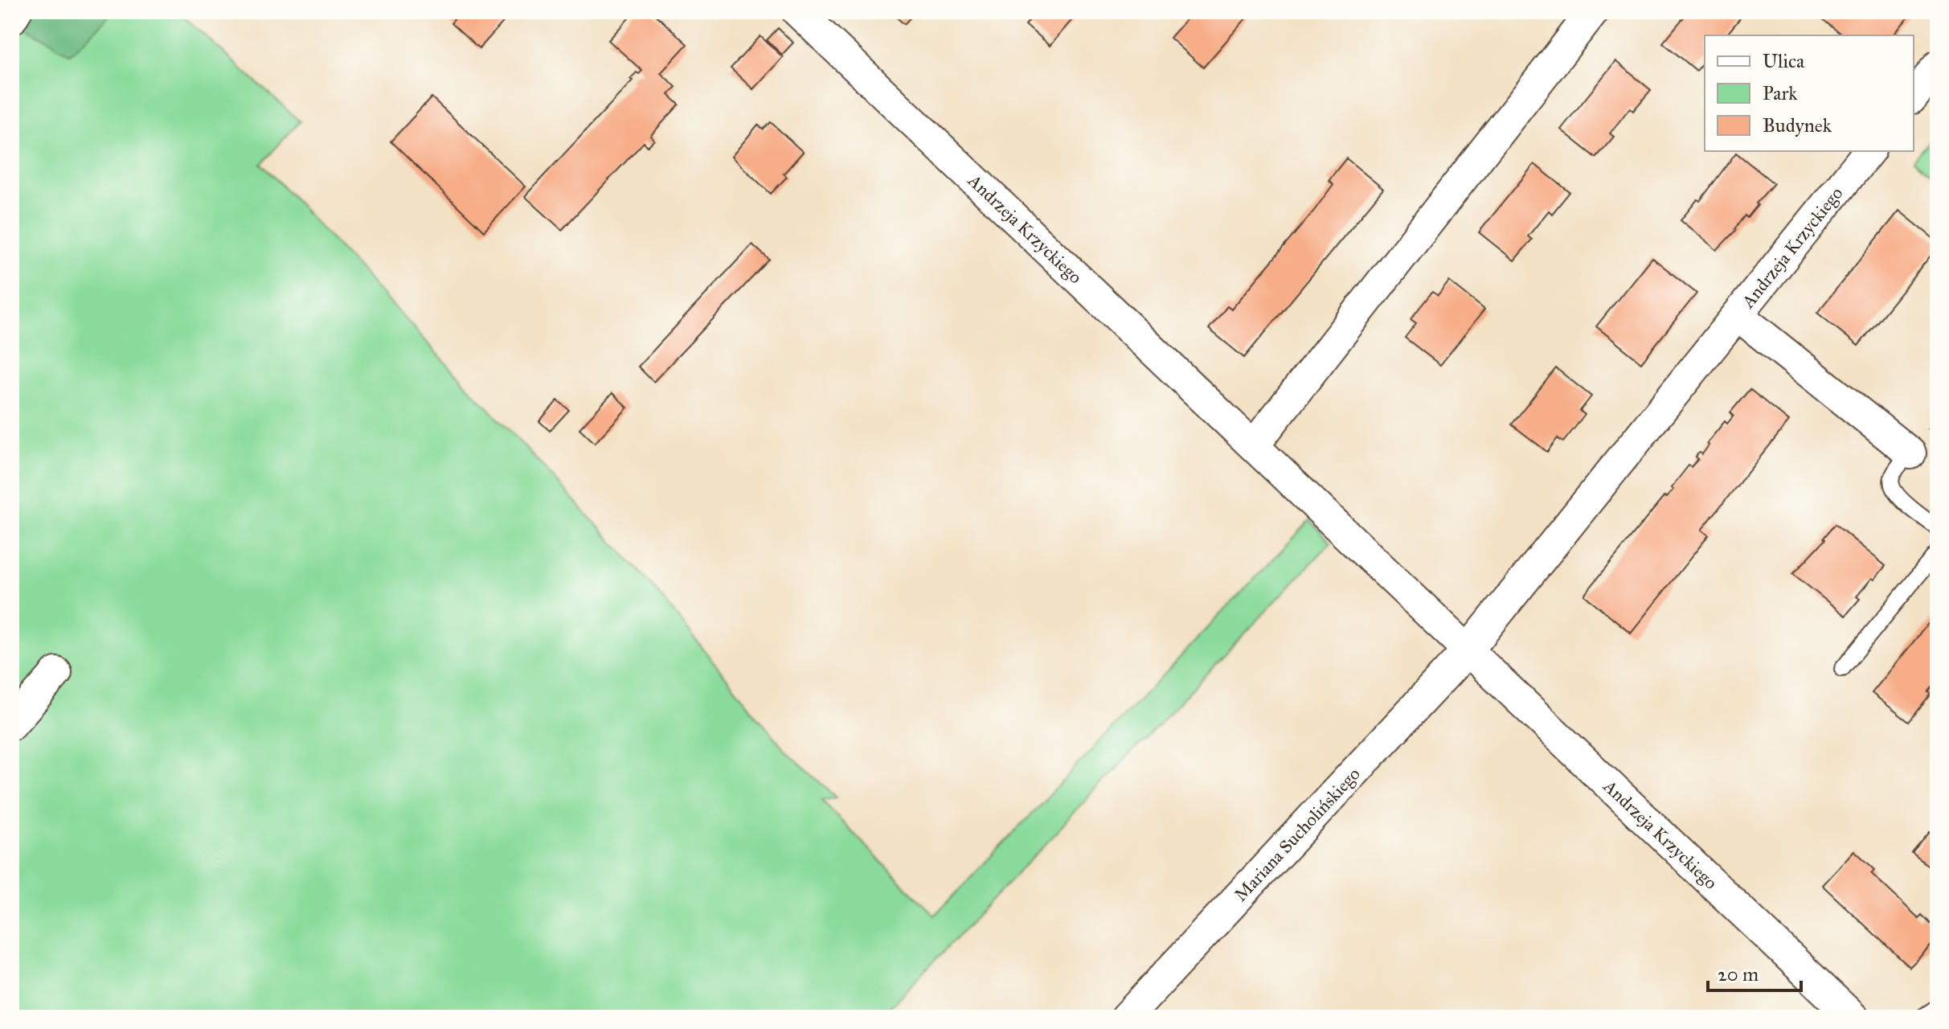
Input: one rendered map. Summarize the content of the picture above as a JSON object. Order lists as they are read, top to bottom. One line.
{"streets":{"street":["Andrzeja Krzyckiego","Mariana Sucholińskiego"]},"crossings":[["Andrzeja Krzyckiego","Mariana Sucholińskiego"]],"legend":["Ulica","Park","Budynek"],"scale_bar":"20 m"}
